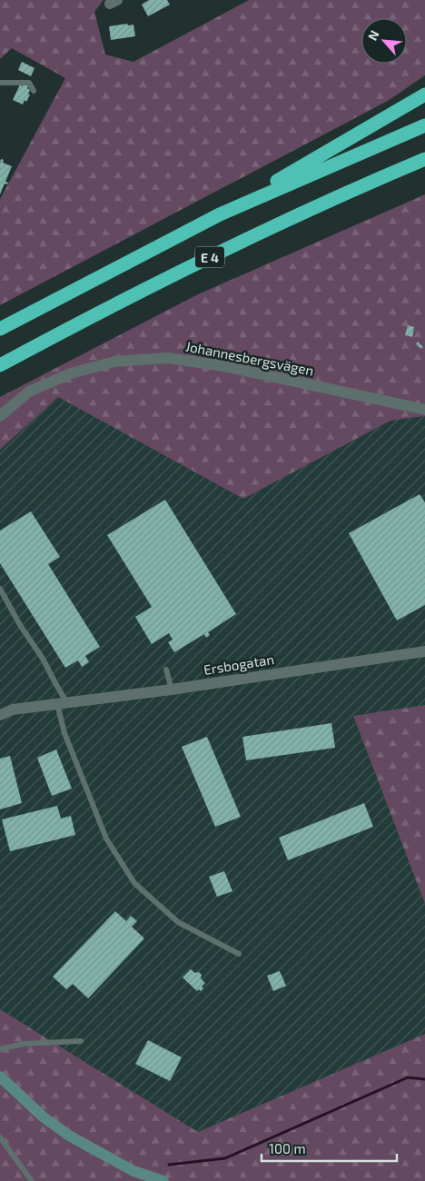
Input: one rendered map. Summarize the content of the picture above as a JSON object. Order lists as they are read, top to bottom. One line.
{"streets":{"highway":["E 4"],"street":["Johannesbergsvägen","Ersbogatan"]},"scale_bar":"100 m","north":"top left"}
